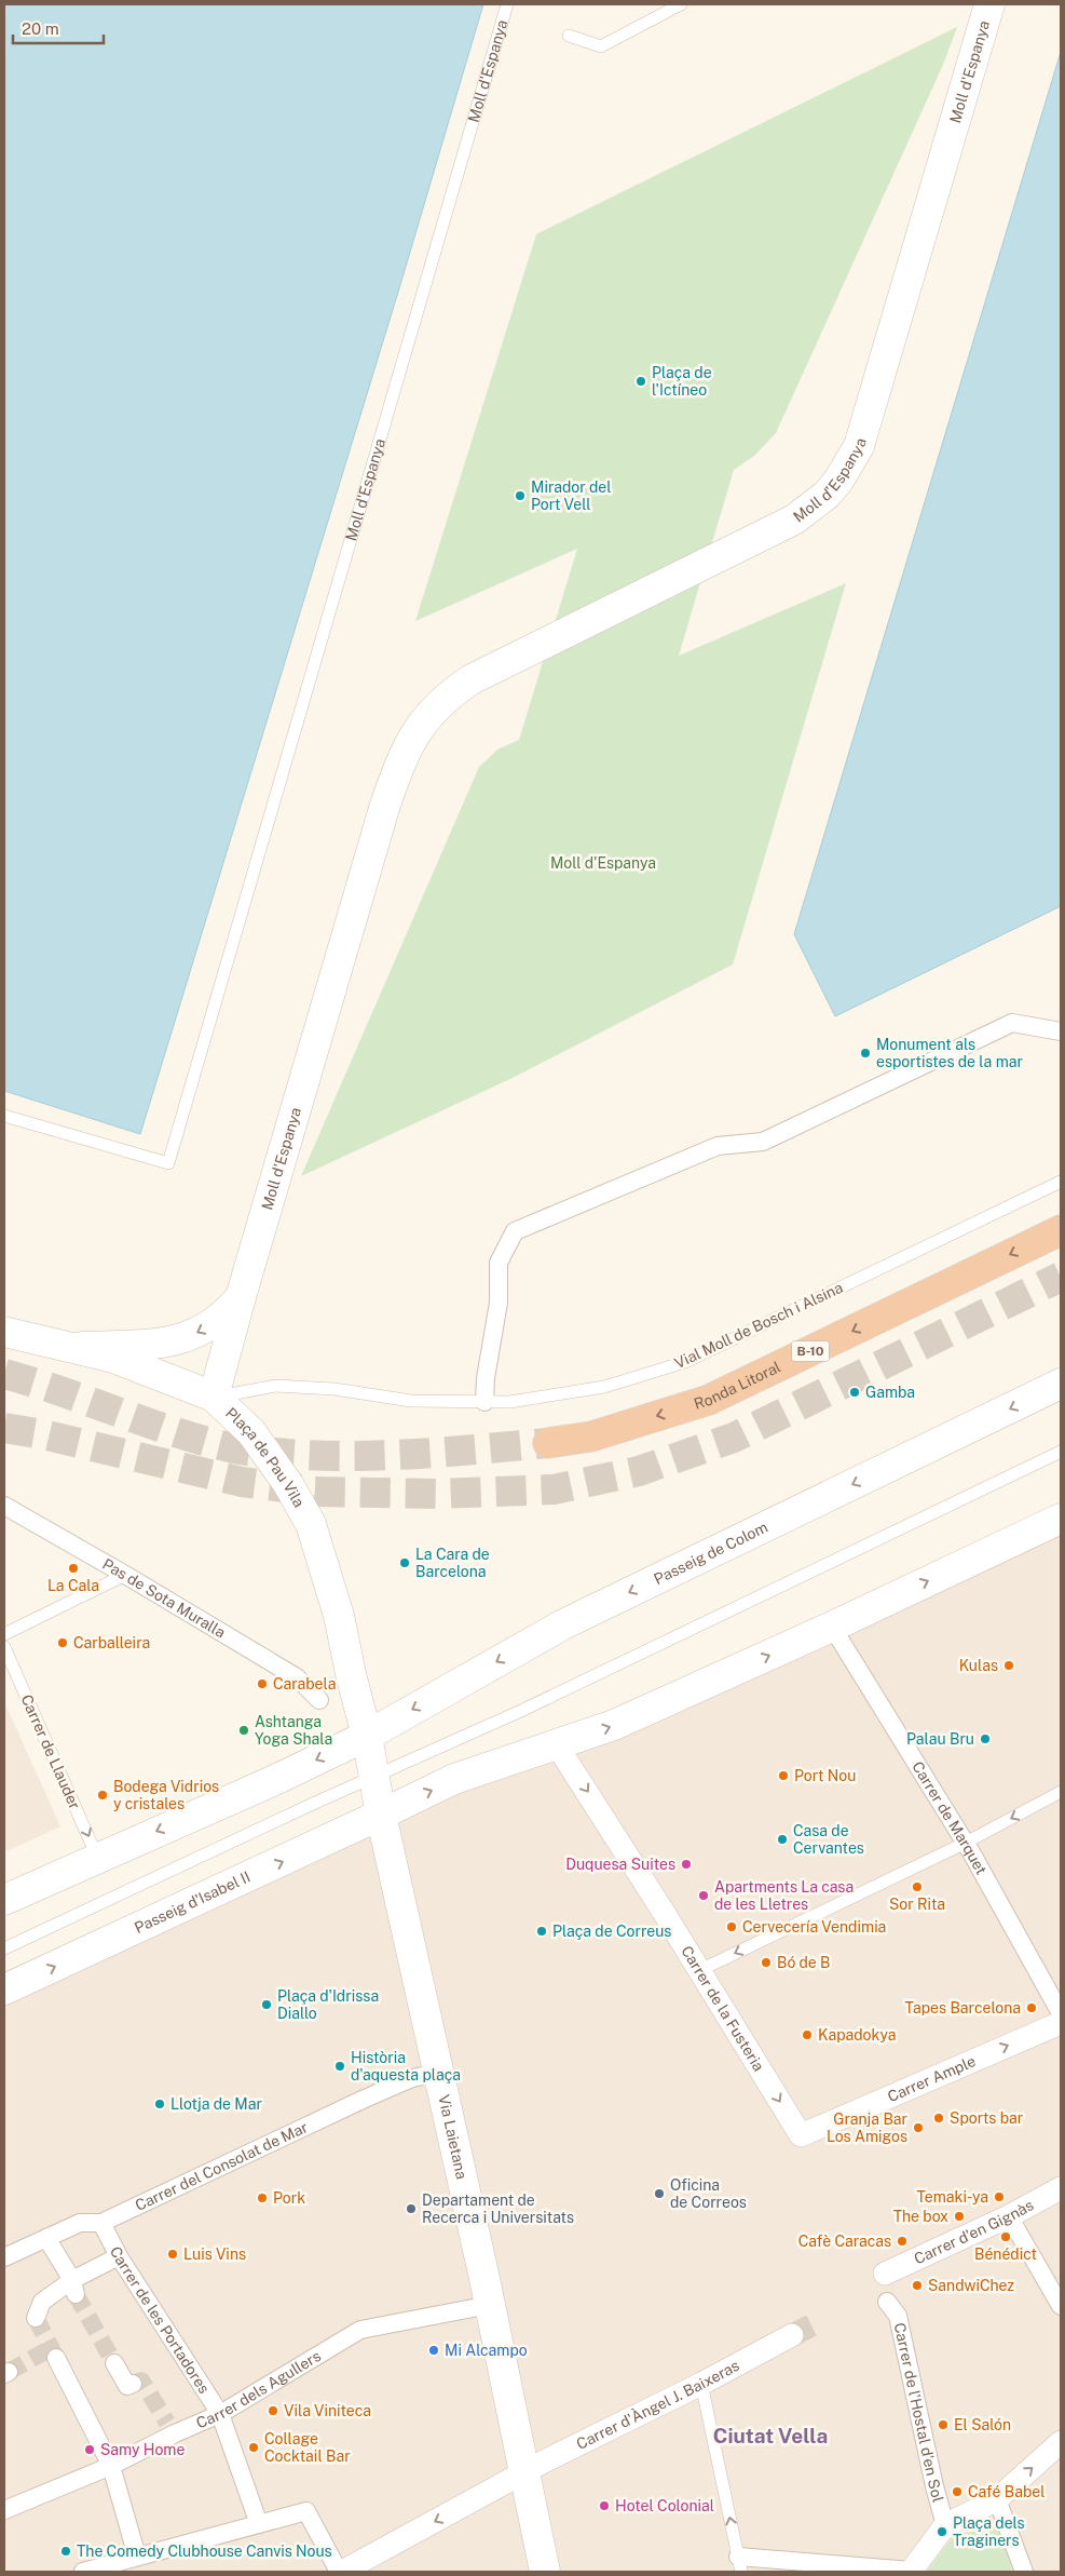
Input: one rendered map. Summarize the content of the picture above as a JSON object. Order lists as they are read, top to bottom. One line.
{"streets":{"highway":["B-10","Ronda Litoral"],"main road":["Moll d'Espanya","Plaça de Pau Vila","Passeig de Colom","Passeig d'Isabel II","Via Laietana"],"street":["Pas de Sota Muralla","Carrer de Marquet","Carrer de la Fusteria","Carrer Ample","Carrer del Consolat de Mar","Carrer d'en Gignàs","Carrer de les Portadores","Carrer dels Agullers","Carrer d'Àngel J. Baixeras","Carrer de l'Hostal d'en Sol"],"lane":["Vial Moll de Bosch i Alsina","Carrer de Llauder"]},"crossings":[["Moll d'Espanya","Vial Moll de Bosch i Alsina"],["Moll d'Espanya","Plaça de Pau Vila"],["Vial Moll de Bosch i Alsina","Plaça de Pau Vila"],["Plaça de Pau Vila","Passeig de Colom"],["Plaça de Pau Vila","Via Laietana"],["Passeig de Colom","Via Laietana"],["Passeig d'Isabel II","Via Laietana"],["Carrer de la Fusteria","Carrer Ample"],["Via Laietana","Carrer del Consolat de Mar"],["Via Laietana","Carrer dels Agullers"],["Via Laietana","Carrer d'Àngel J. Baixeras"],["Carrer del Consolat de Mar","Carrer de les Portadores"],["Carrer de les Portadores","Carrer dels Agullers"]],"one_way":["Ronda Litoral","Carrer de Llauder","Carrer de la Fusteria","Carrer Ample","Carrer d'Àngel J. Baixeras"],"districts":["Ciutat Vella"],"parks":["Moll d'Espanya"],"places":["Plaça de l'Ictíneo","Mirador del Port Vell","Monument als esportistes de la mar","Gamba","La Cara de Barcelona","La Cala","Carballeira","Kulas","Carabela","Ashtanga Yoga Shala","Palau Bru","Port Nou","Bodega Vidrios y cristales","Casa de Cervantes","Duquesa Suites","Sor Rita","Apartments La casa de les Lletres","Cervecería Vendimia","Plaça de Correus","Bó de B","Plaça d'Idrissa Diallo","Tapes Barcelona","Kapadokya","Història d'aquesta plaça","Llotja de Mar","Sports bar","Granja Bar Los Amigos","Oficina de Correos","Temaki-ya","Pork","Departament de Recerca i Universitats","The box","Bénédict","Cafè Caracas","Luis Vins","SandwiChez","Mi Alcampo","Vila Viniteca","El Salón","Collage Cocktail Bar","Samy Home","Café Babel","Hotel Colonial","Plaça dels Traginers","The Comedy Clubhouse Canvis Nous"],"scale_bar":"20 m"}
